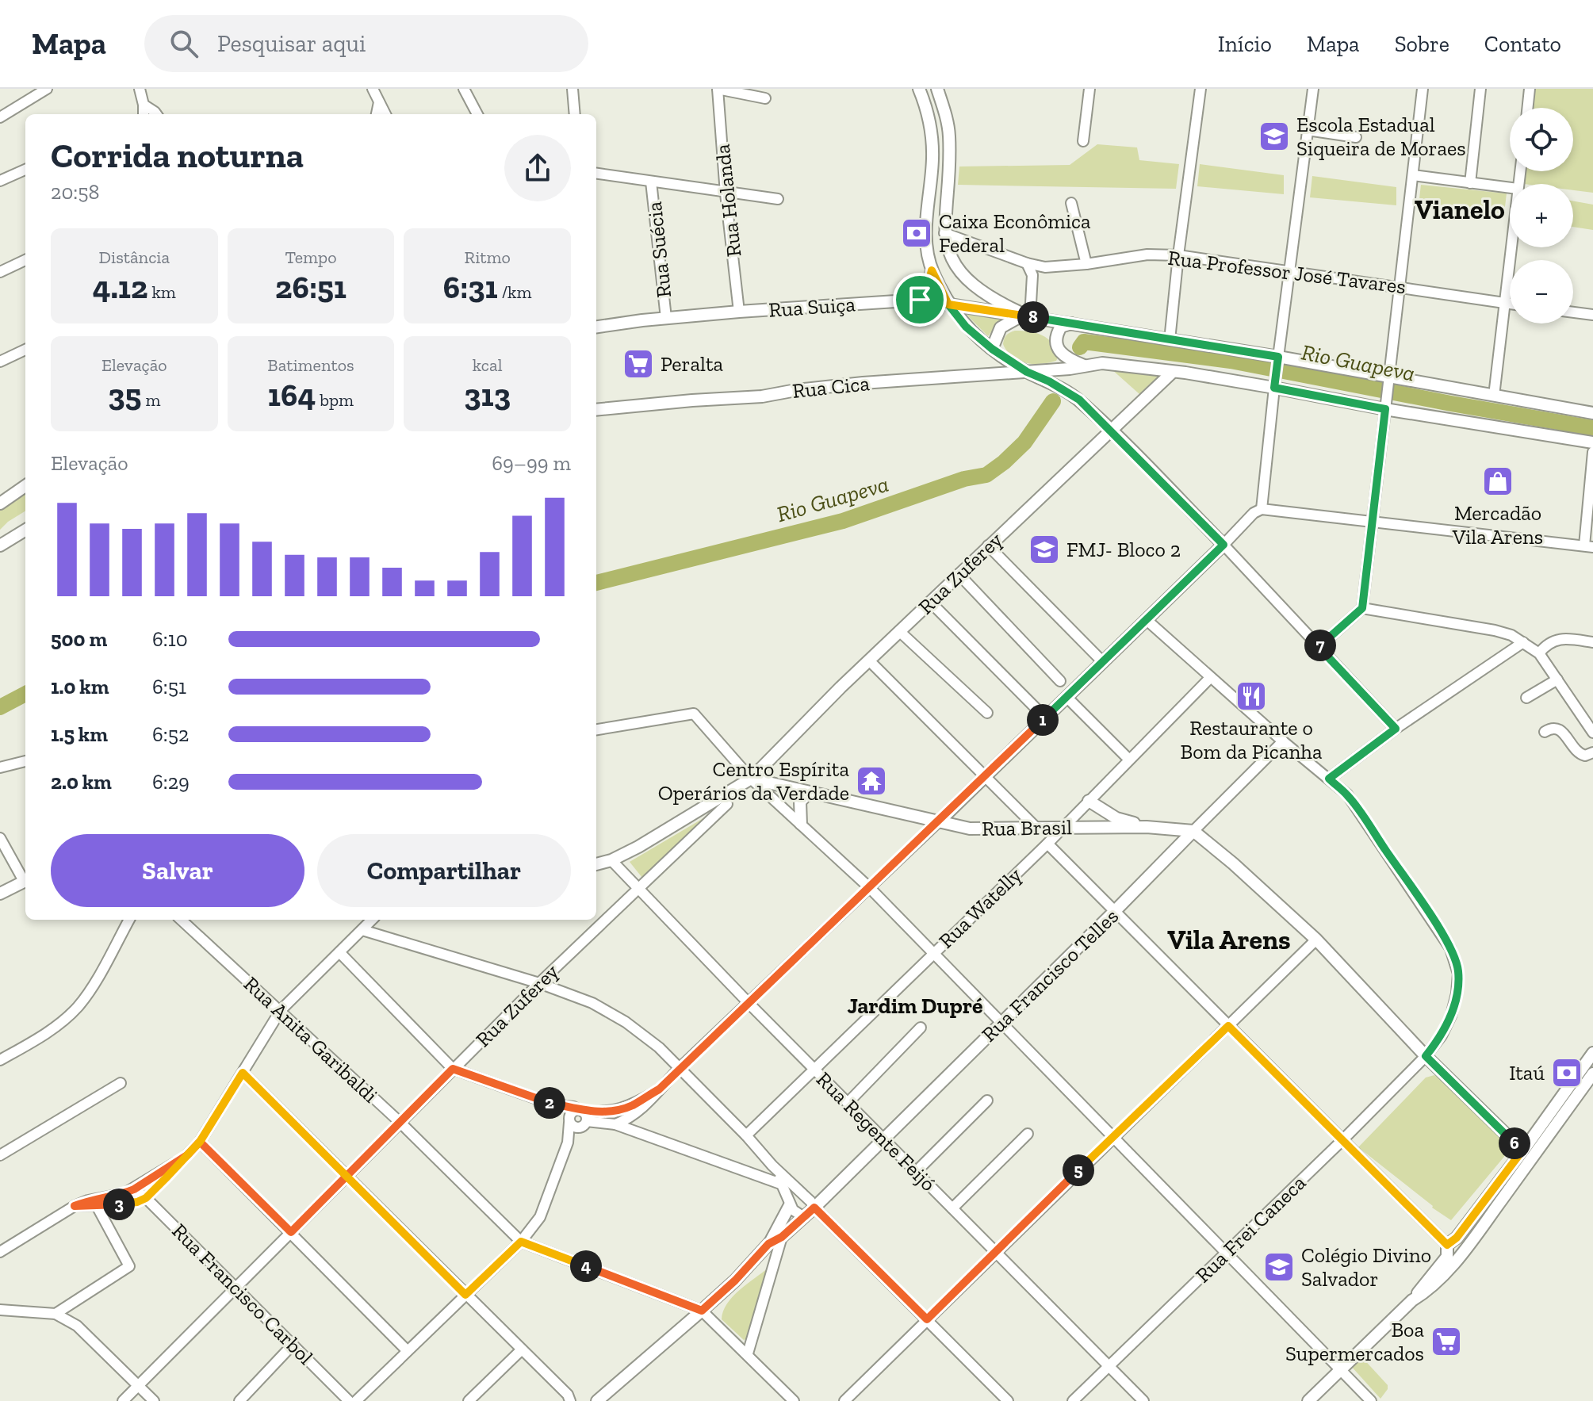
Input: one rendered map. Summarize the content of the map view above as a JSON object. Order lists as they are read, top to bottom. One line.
{"streets":{"main road":["Rua Suiça","Rua Cica","Rua Zuferey","Rua Brasil","Rua Francisco Telles"],"street":["Rua Holanda","Rua Suécia","Rua Professor José Tavares","Rua Watelly","Rua Anita Garibaldi","Rua Regente Feijó","Rua Frei Caneca","Rua Francisco Carbol"]},"crossings":[["Rua Holanda","Rua Suiça"],["Rua Suécia","Rua Suiça"],["Rua Cica","Rua Zuferey"],["Rua Zuferey","Rua Brasil"],["Rua Zuferey","Rua Anita Garibaldi"],["Rua Zuferey","Rua Regente Feijó"],["Rua Zuferey","Rua Francisco Carbol"],["Rua Brasil","Rua Watelly"],["Rua Watelly","Rua Regente Feijó"],["Rua Watelly","Rua Frei Caneca"],["Rua Francisco Telles","Rua Regente Feijó"],["Rua Francisco Telles","Rua Frei Caneca"],["Rua Regente Feijó","Rua Frei Caneca"]],"districts":["Vianelo","Vila Arens","Jardim Dupré"],"water":["Rio Guapeva"],"places":{"school or university":["Escola Estadual Siqueira de Moraes","FMJ- Bloco 2","Colégio Divino Salvador"],"bank":["Caixa Econômica Federal","Itaú"],"supermarket":["Peralta","Boa Supermercados"],"shop":["Mercadão Vila Arens"],"restaurant":["Restaurante o Bom da Picanha"],"temple":["Centro Espírita Operários da Verdade"]},"page":{"header":"Mapa","search":"Pesquisar aqui","nav":["Início","Mapa","Sobre","Contato"],"map_buttons":["+","−"],"heading":["Corrida noturna","20:58"],"stats":[["Distância","4.12 km"],["Tempo","26:51"],["Ritmo","6:31 /km"],["Elevação","35 m"],["Batimentos","164 bpm"],["kcal","313"]],"pins":["8","7","1","2","6","5","3","4"],"chart":["Elevação","69–99 m"],"list":[{"name":"500 m","note":"6:10"},{"name":"1.0 km","note":"6:51"},{"name":"1.5 km","note":"6:52"},{"name":"2.0 km","note":"6:29"}],"buttons":["Salvar","Compartilhar"]}}
